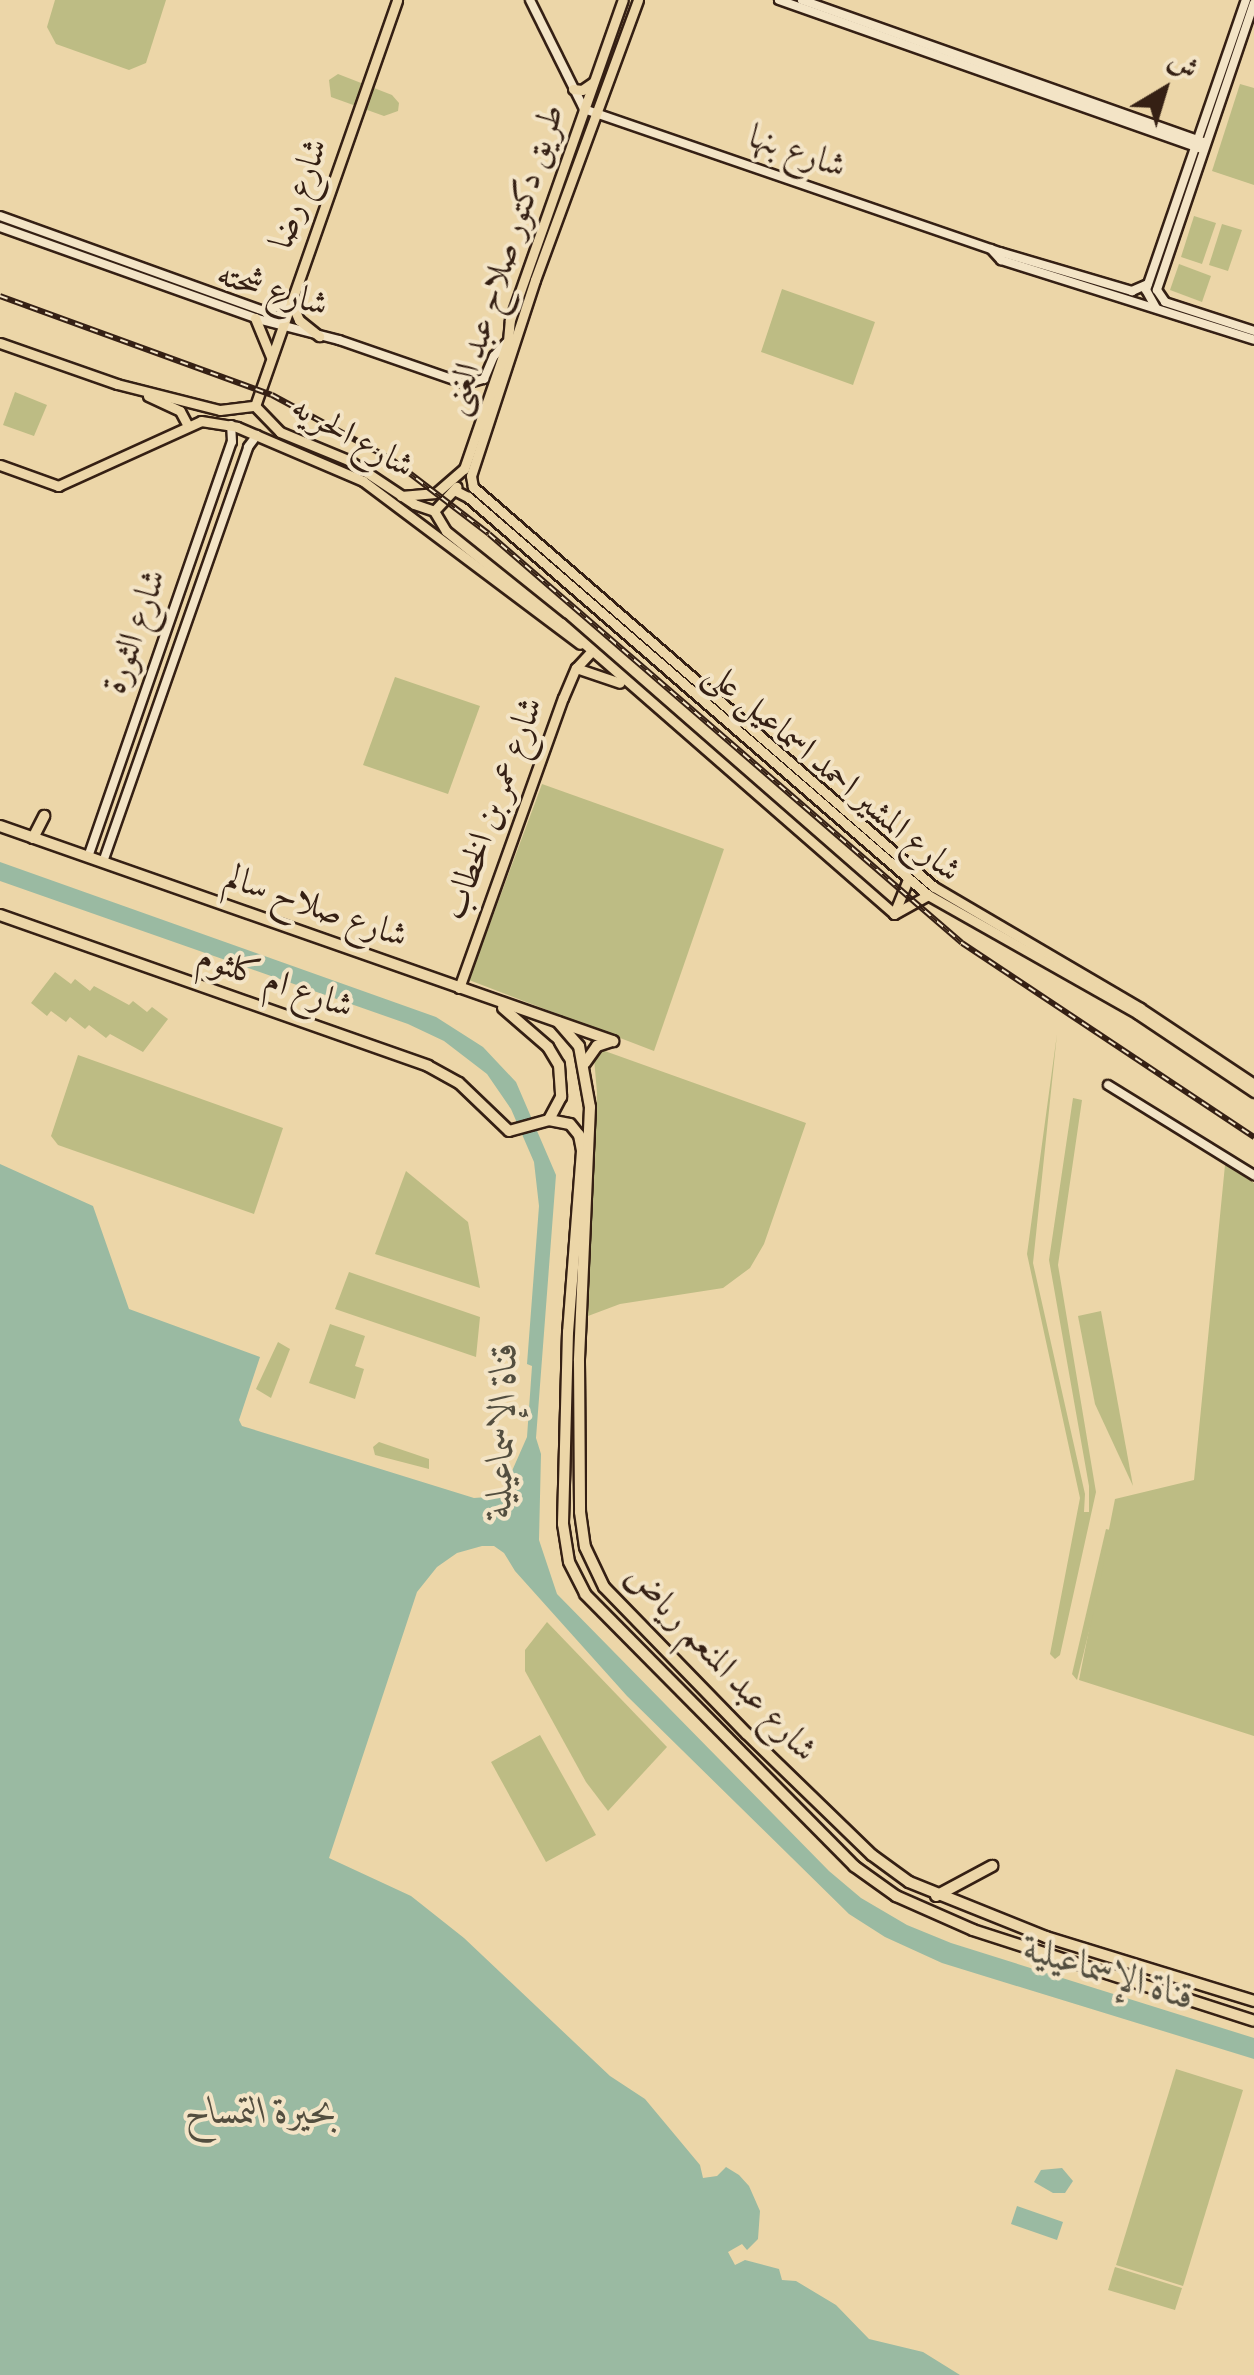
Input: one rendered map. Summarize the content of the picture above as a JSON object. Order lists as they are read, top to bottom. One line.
{"streets":{"highway":["شارع صلاح سالم","شارع ام كلثوم","شارع عبد المنعم رياض"],"main road":["شارع بنها","شارع رضا","طريق دكتور صلاح عبد الغنى","شارع شحته","شارع الحريه","شارع الثورة","شارع المشير احمد اسماعيل على","شارع عمر بن الخطاب"]},"crossings":[["شارع بنها","طريق دكتور صلاح عبد الغنى"],["شارع رضا","شارع شحته"],["شارع رضا","شارع الحريه"],["طريق دكتور صلاح عبد الغنى","شارع شحته"],["طريق دكتور صلاح عبد الغنى","شارع الحريه"],["طريق دكتور صلاح عبد الغنى","شارع المشير احمد اسماعيل على"],["شارع الحريه","شارع الثورة"],["شارع الحريه","شارع عمر بن الخطاب"],["شارع الثورة","شارع صلاح سالم"],["شارع عمر بن الخطاب","شارع صلاح سالم"],["شارع صلاح سالم","شارع عبد المنعم رياض"],["شارع ام كلثوم","شارع عبد المنعم رياض"]],"water":["قناة الإسماعيلية","بحيرة التمساح"],"north":"top right"}
